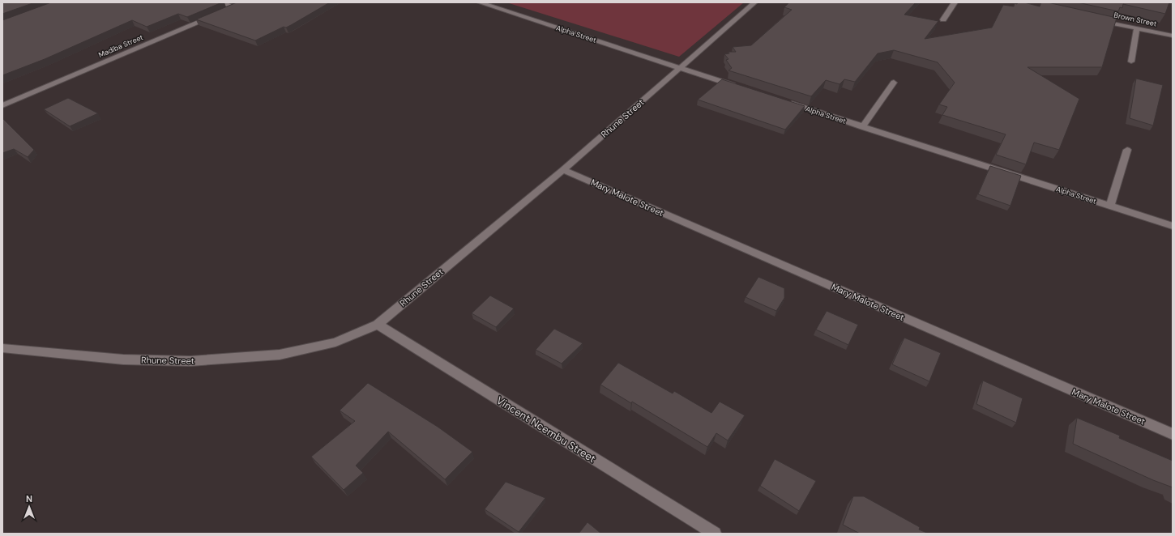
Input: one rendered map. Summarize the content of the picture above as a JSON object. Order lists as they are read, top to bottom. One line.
{"streets":{"street":["Brown Street","Alpha Street","Madiba Street","Rhune Street","Mary Malote Street","Vincent Ncembu Street"]},"crossings":[["Alpha Street","Rhune Street"],["Rhune Street","Mary Malote Street"],["Rhune Street","Vincent Ncembu Street"]],"north":"top"}
